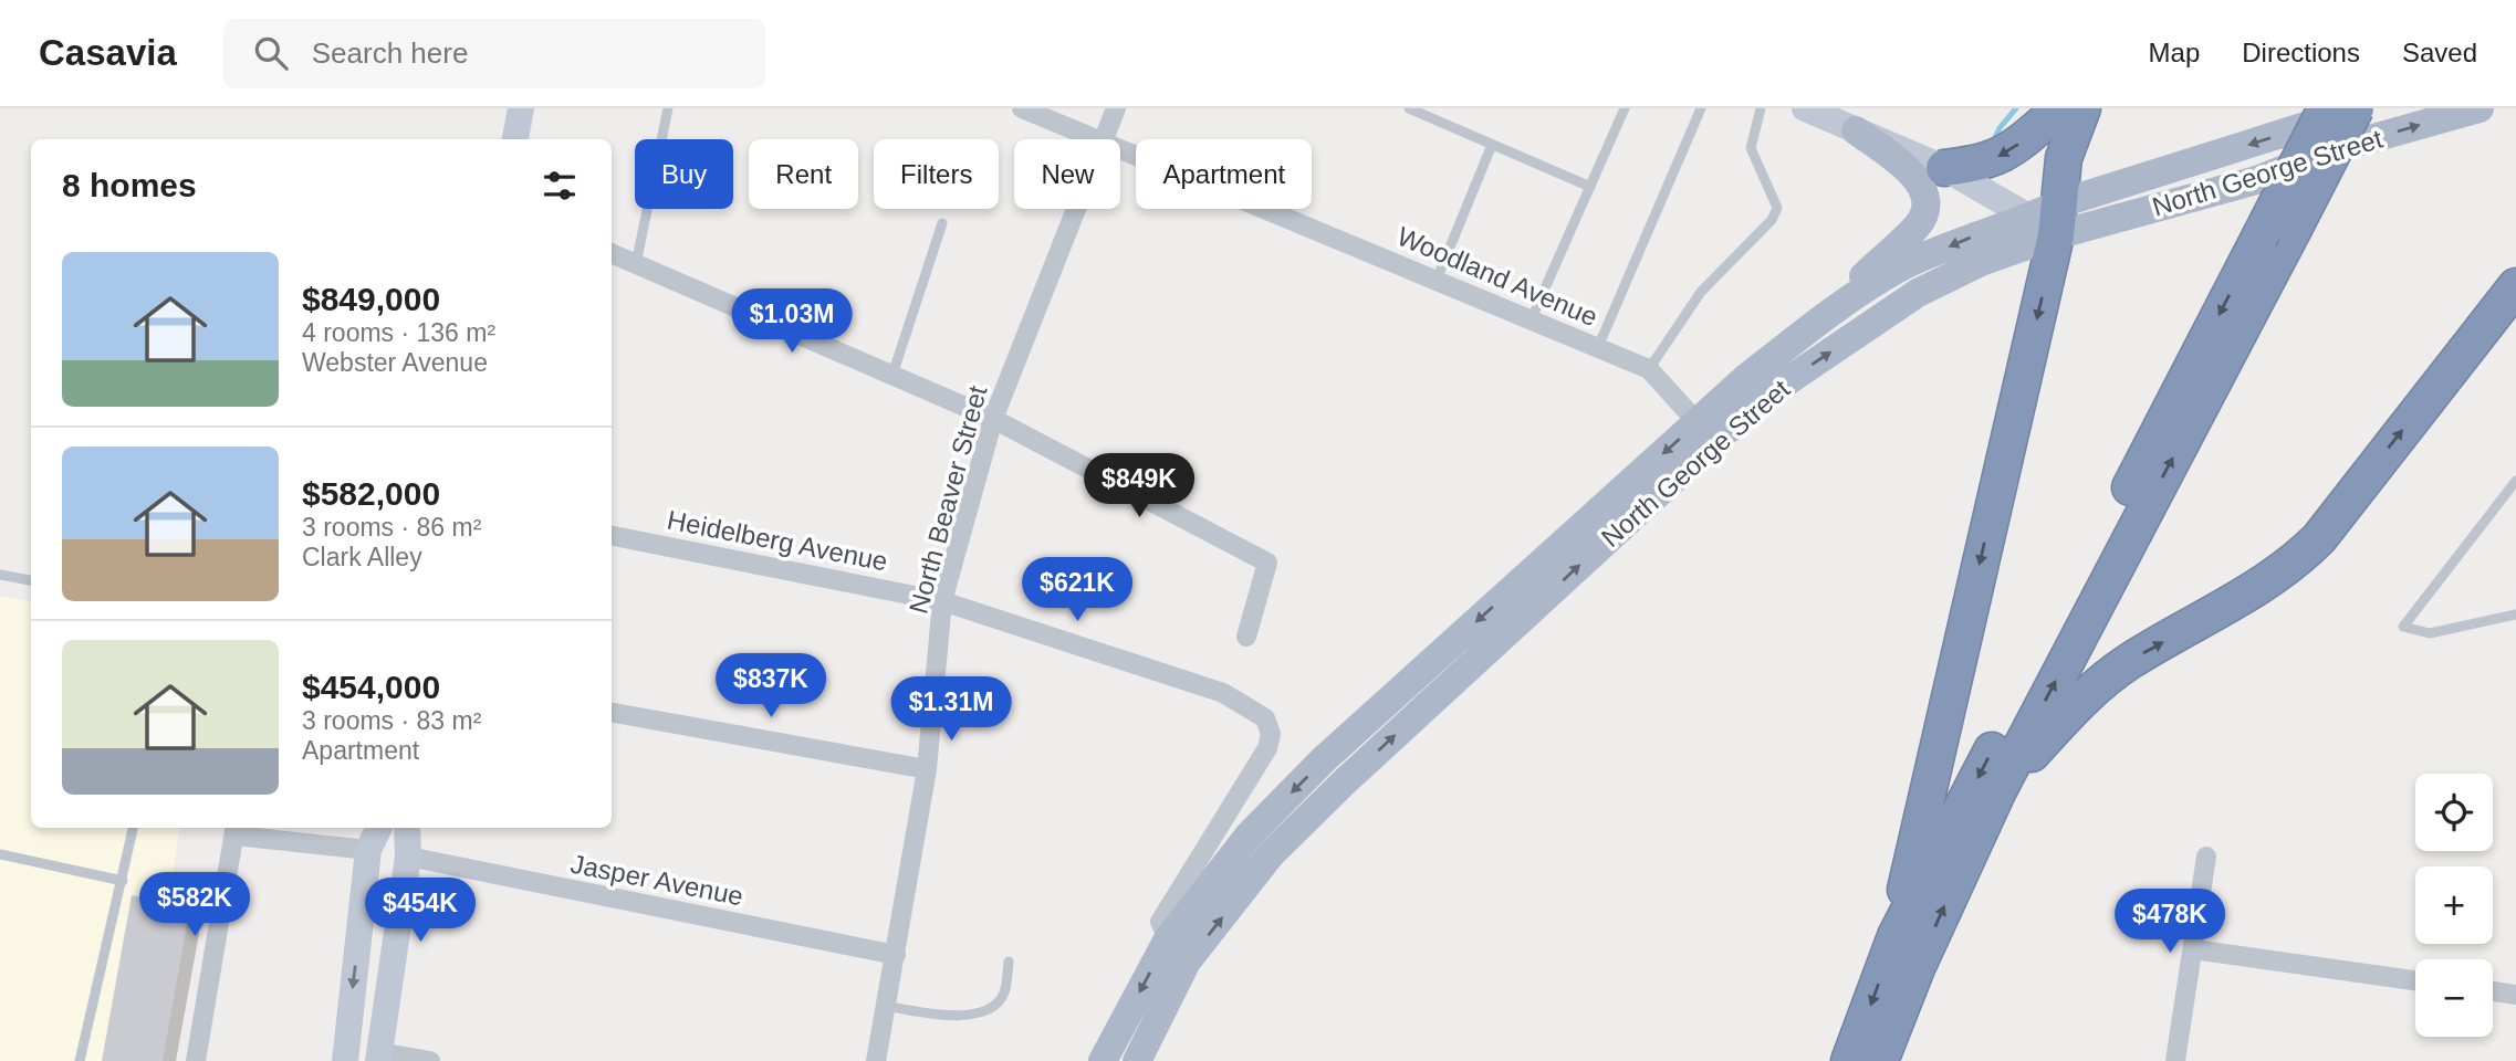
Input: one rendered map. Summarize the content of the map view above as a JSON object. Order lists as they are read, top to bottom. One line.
{"streets":{"main road":["North George Street"],"street":["Woodland Avenue","North Beaver Street","Heidelberg Avenue","Jasper Avenue"]},"crossings":[["North George Street","Woodland Avenue"],["North George Street","Heidelberg Avenue"],["North Beaver Street","Heidelberg Avenue"],["North Beaver Street","Jasper Avenue"]],"page":{"header":"Casavia","search":"Search here","nav":["Map","Directions","Saved"],"chip":["Buy","Rent","Filters","New","Apartment"],"heading":"8 homes","list":[{"name":"$849,000","note":"4 rooms · 136 m² · Webster Avenue"},{"name":"$582,000","note":"3 rooms · 86 m² · Clark Alley"},{"name":"$454,000","note":"3 rooms · 83 m² · Apartment"}],"price":["$1.03M","$849K","$621K","$837K","$1.31M","$582K","$454K","$478K"],"map_buttons":["+","−"]}}
